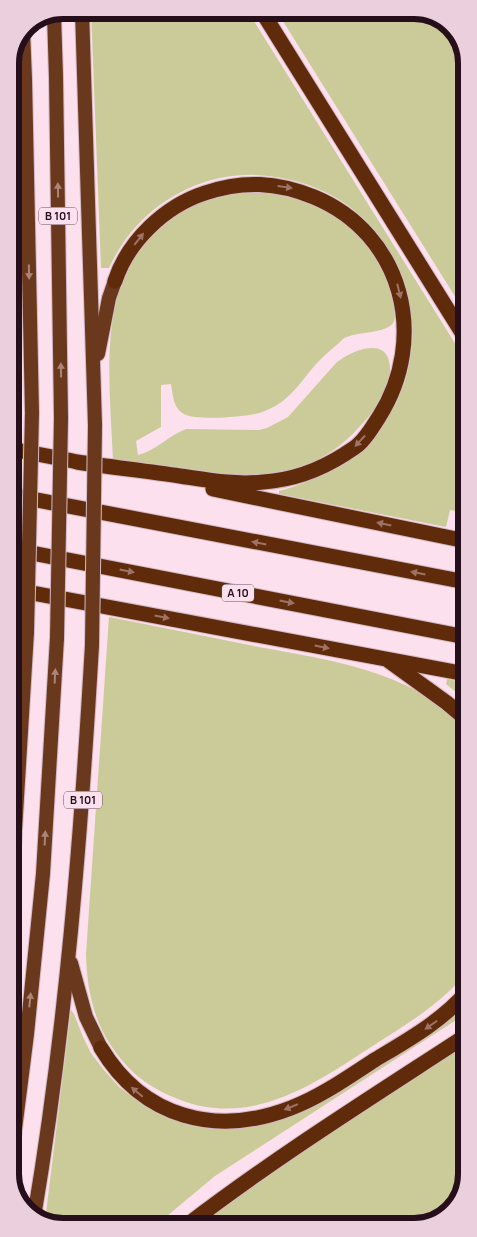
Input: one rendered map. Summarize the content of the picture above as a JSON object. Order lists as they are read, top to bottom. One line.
{"streets":{"highway":["B 101","A 10"]}}
